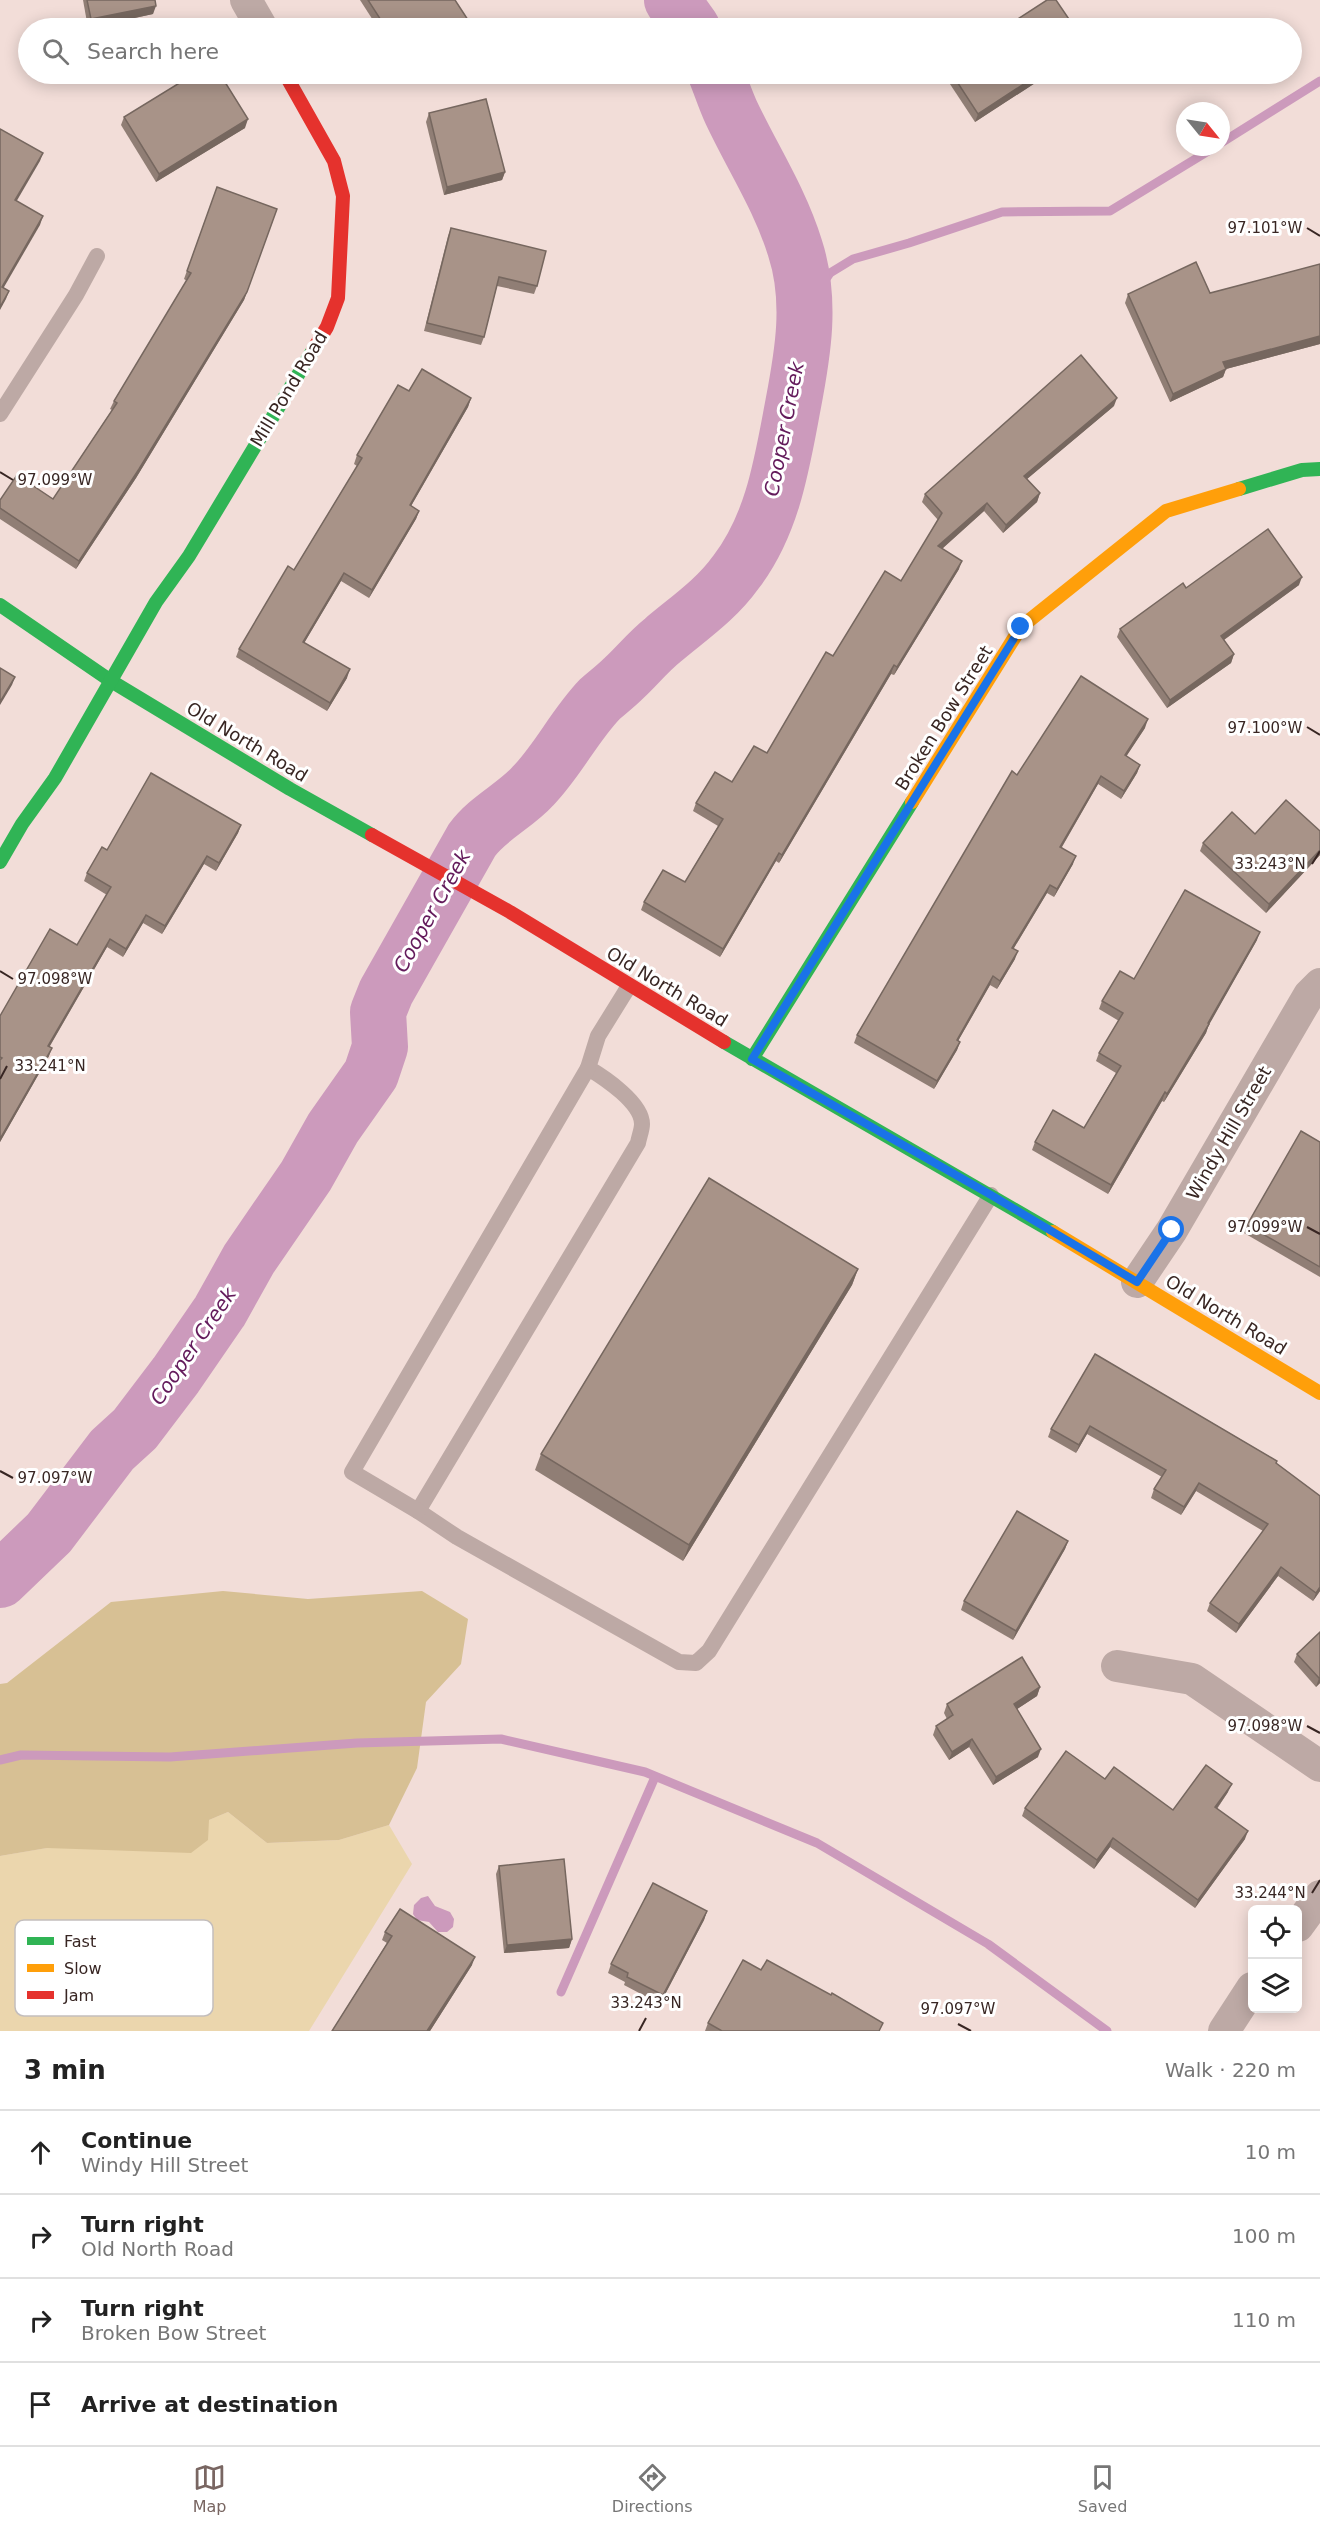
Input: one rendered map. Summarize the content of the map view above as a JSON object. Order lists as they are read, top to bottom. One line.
{"streets":{"street":["Mill Pond Road","Broken Bow Street","Old North Road","Windy Hill Street"]},"crossings":[["Mill Pond Road","Old North Road"],["Broken Bow Street","Old North Road"],["Old North Road","Windy Hill Street"]],"water":["Cooper Creek"],"legend":["Fast","Slow","Jam"],"north":"bottom right","page":{"search":"Search here","heading":["3 min","Walk · 220 m"],"list":[["Continue","Windy Hill Street","10 m"],["Turn right","Old North Road","100 m"],["Turn right","Broken Bow Street","110 m"],"Arrive at destination"],"nav":["Map","Directions","Saved"]},"coordinates":["97.101°W","97.099°W","97.100°W","33.243°N","97.098°W","33.241°N","97.097°W","33.244°N"]}
